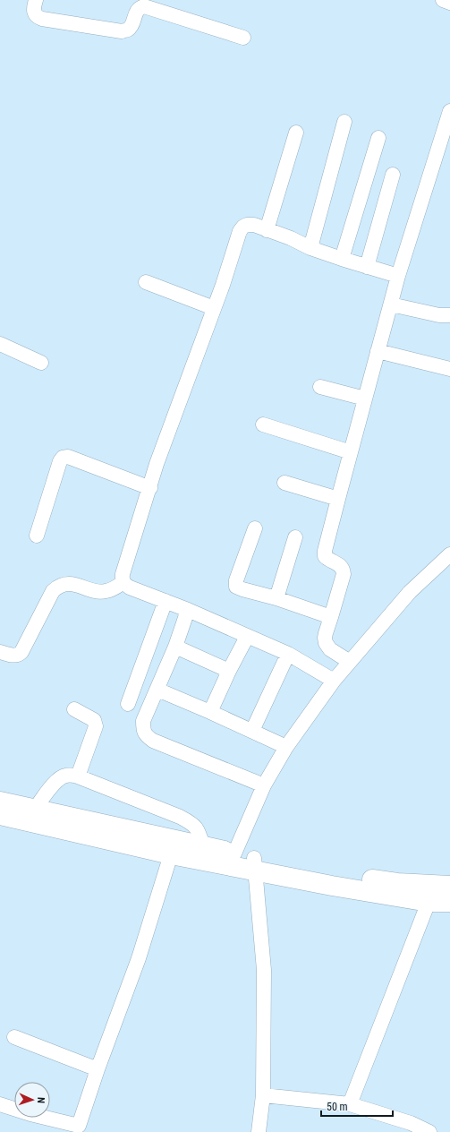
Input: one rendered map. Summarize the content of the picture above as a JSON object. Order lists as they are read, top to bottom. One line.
{"scale_bar":"50 m","north":"right"}
